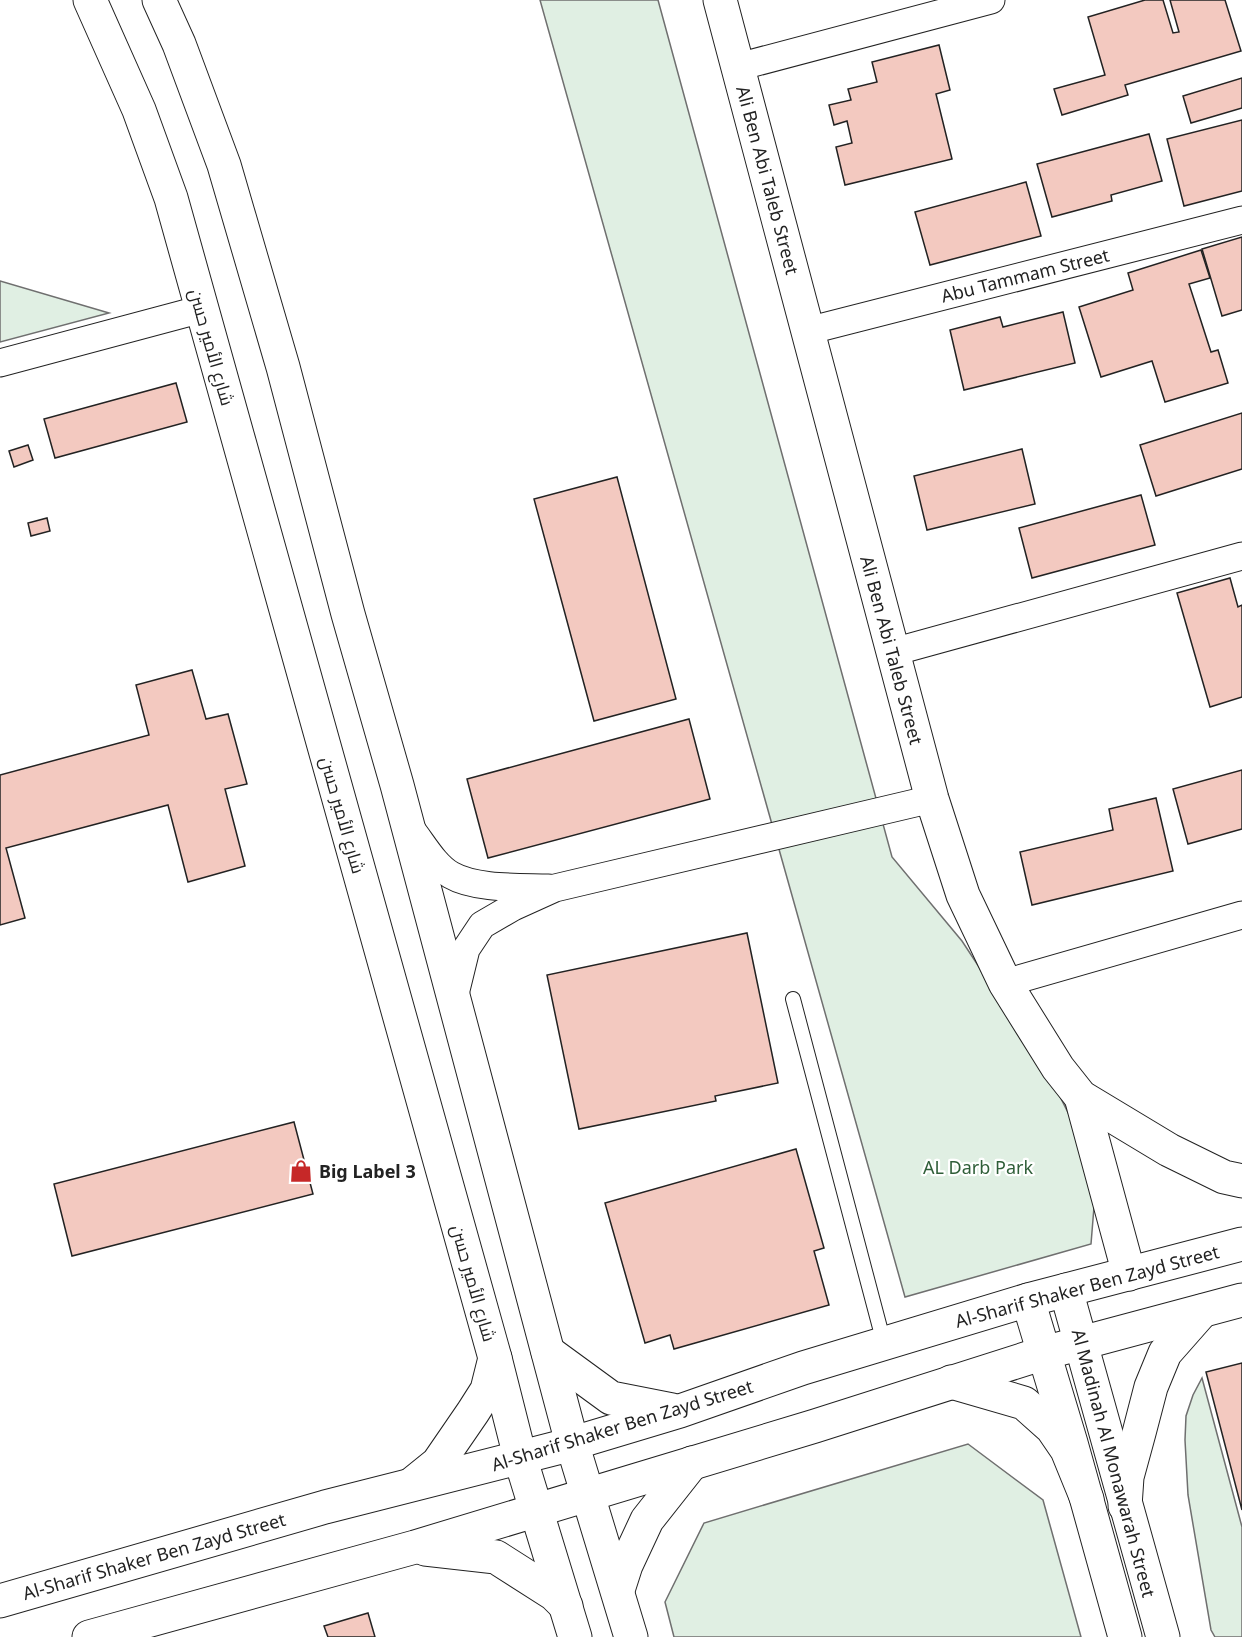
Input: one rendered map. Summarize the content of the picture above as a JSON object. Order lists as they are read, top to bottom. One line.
{"streets":{"main road":["Ali Ben Abi Taleb Street","شارع الأمير حسن","Al-Sharif Shaker Ben Zayd Street","Al Madinah Al Monawarah Street"],"street":["Abu Tammam Street"]},"crossings":[["Ali Ben Abi Taleb Street","Abu Tammam Street"],["شارع الأمير حسن","Al-Sharif Shaker Ben Zayd Street"],["Al-Sharif Shaker Ben Zayd Street","Al Madinah Al Monawarah Street"]],"parks":["AL Darb Park"],"places":{"shop":["Big Label 3"]}}
